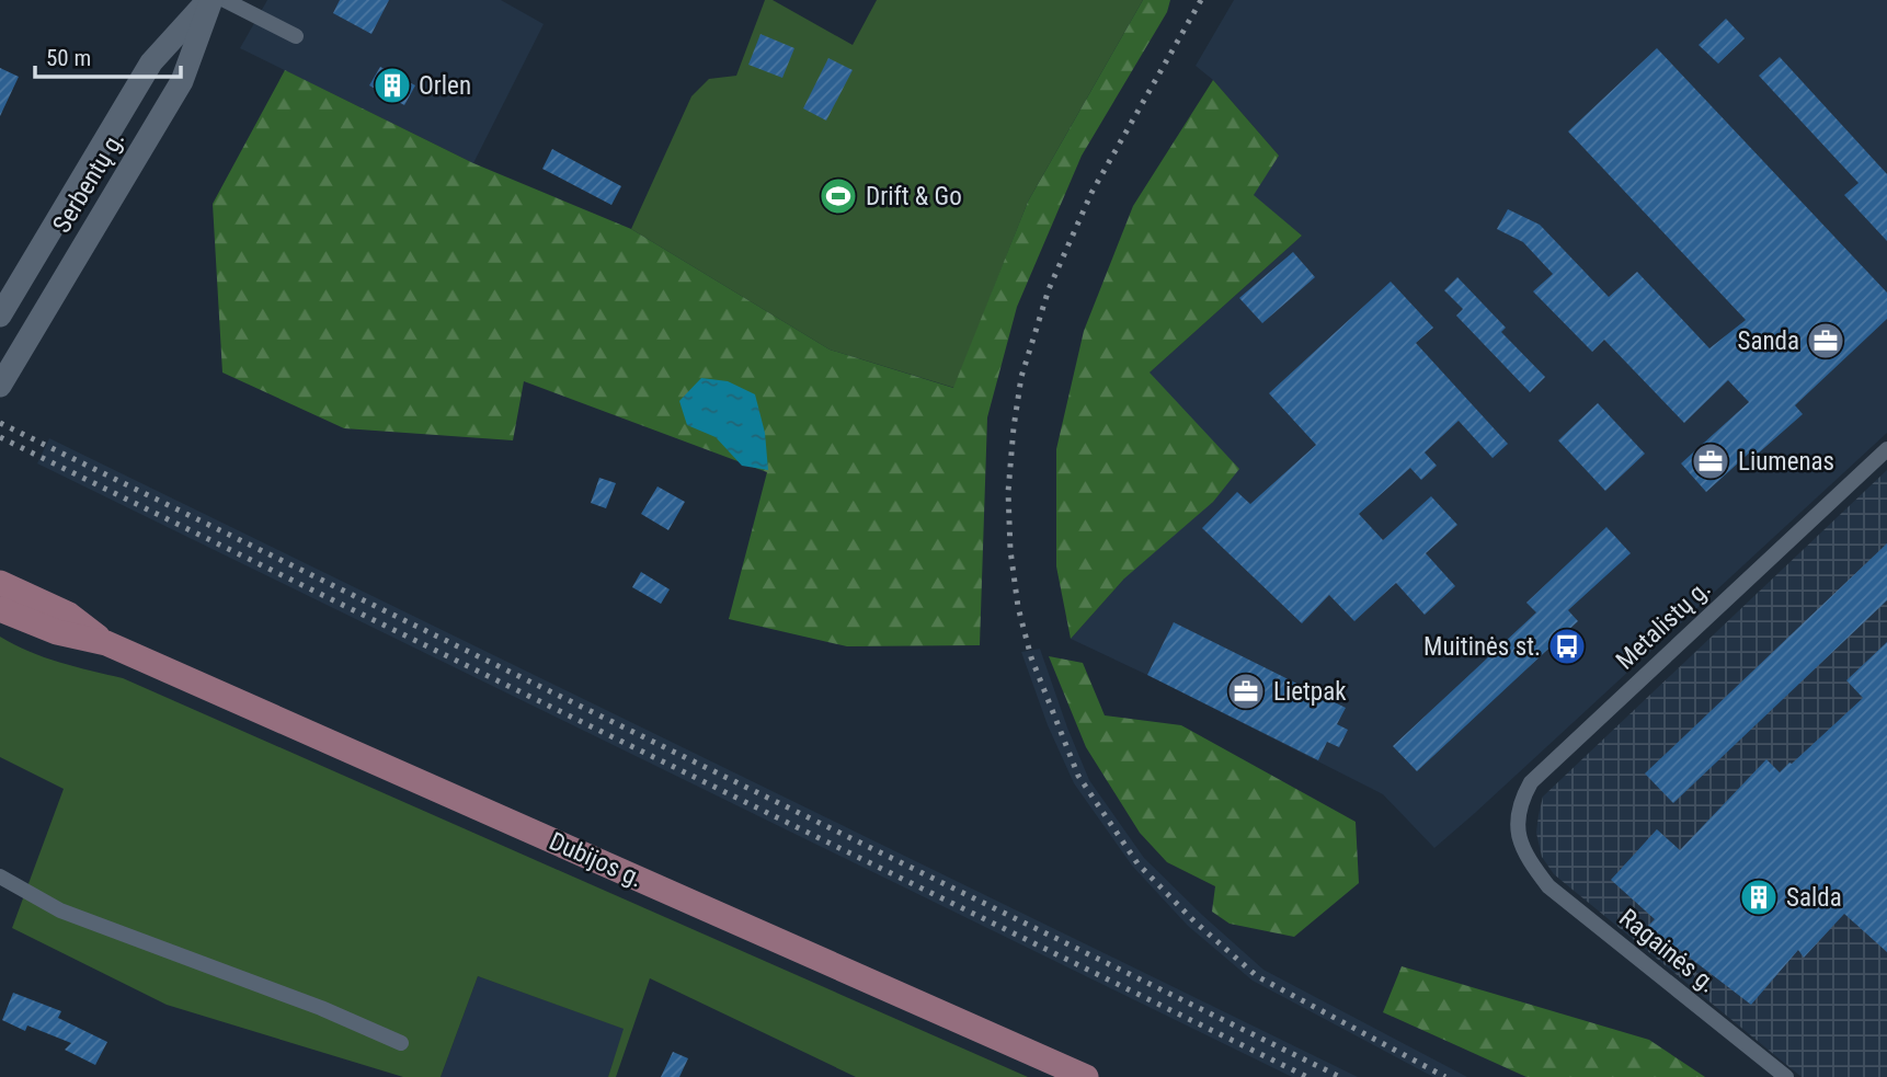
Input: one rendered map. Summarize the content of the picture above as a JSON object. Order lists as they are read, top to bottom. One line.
{"streets":{"main road":["Serbentų g.","Dubijos g."],"street":["Metalistų g.","Ragainės g."]},"crossings":[["Metalistų g.","Ragainės g."]],"places":{"building":["Orlen","Salda"],"sports":["Drift & Go"],"office":["Sanda","Liumenas","Lietpak"],"bus stop":["Muitinės st."]},"scale_bar":"50 m"}
